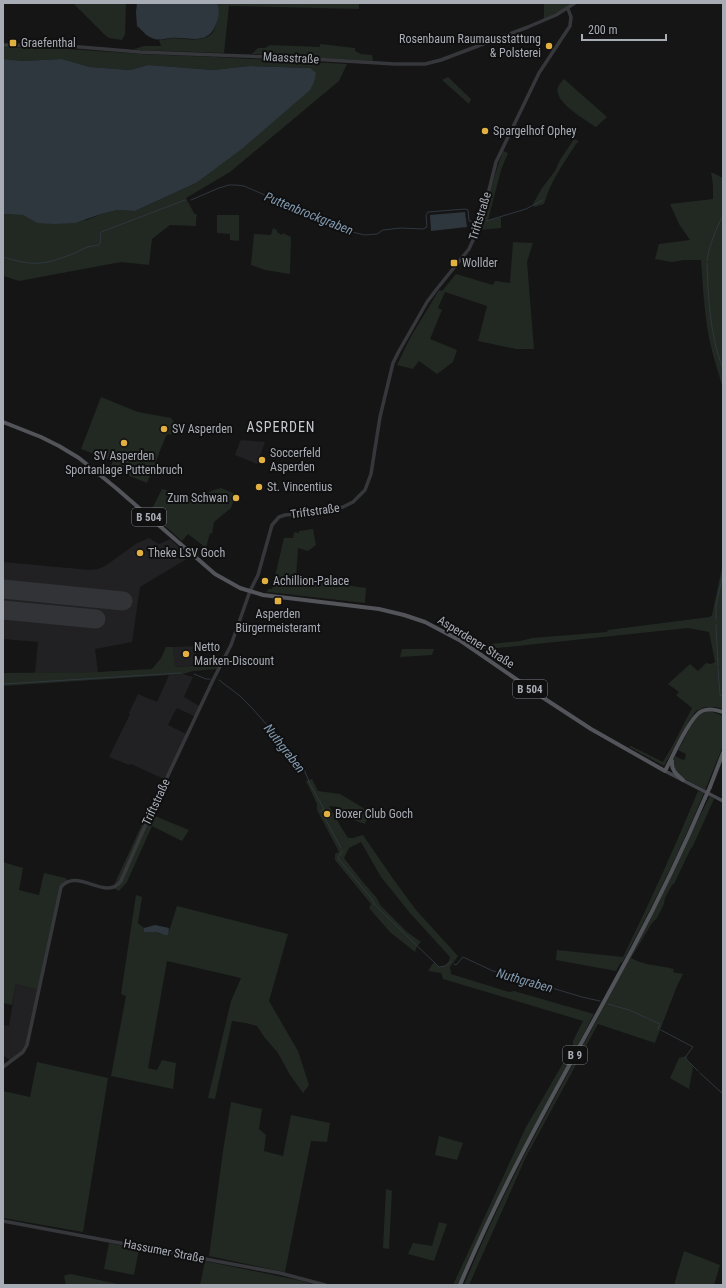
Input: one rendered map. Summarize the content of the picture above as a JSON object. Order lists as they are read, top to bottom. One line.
{"streets":{"main road":["B 504","Asperdener Straße","B 9"],"street":["Maasstraße","Triftstraße","Hassumer Straße"]},"crossings":[["Maasstraße","Triftstraße"],["Triftstraße","Asperdener Straße"]],"districts":["ASPERDEN"],"water":["Puttenbrockgraben","Nuthgraben"],"places":{"transit":["Graefenthal","Wollder","Asperden Bürgermeisteramt"],"other":["Rosenbaum Raumausstattung & Polsterei","Spargelhof Ophey","SV Asperden","SV Asperden Sportanlage Puttenbruch","Soccerfeld Asperden","St. Vincentius","Zum Schwan","Theke LSV Goch","Achillion-Palace","Netto Marken-Discount","Boxer Club Goch"]},"scale_bar":"200 m"}
